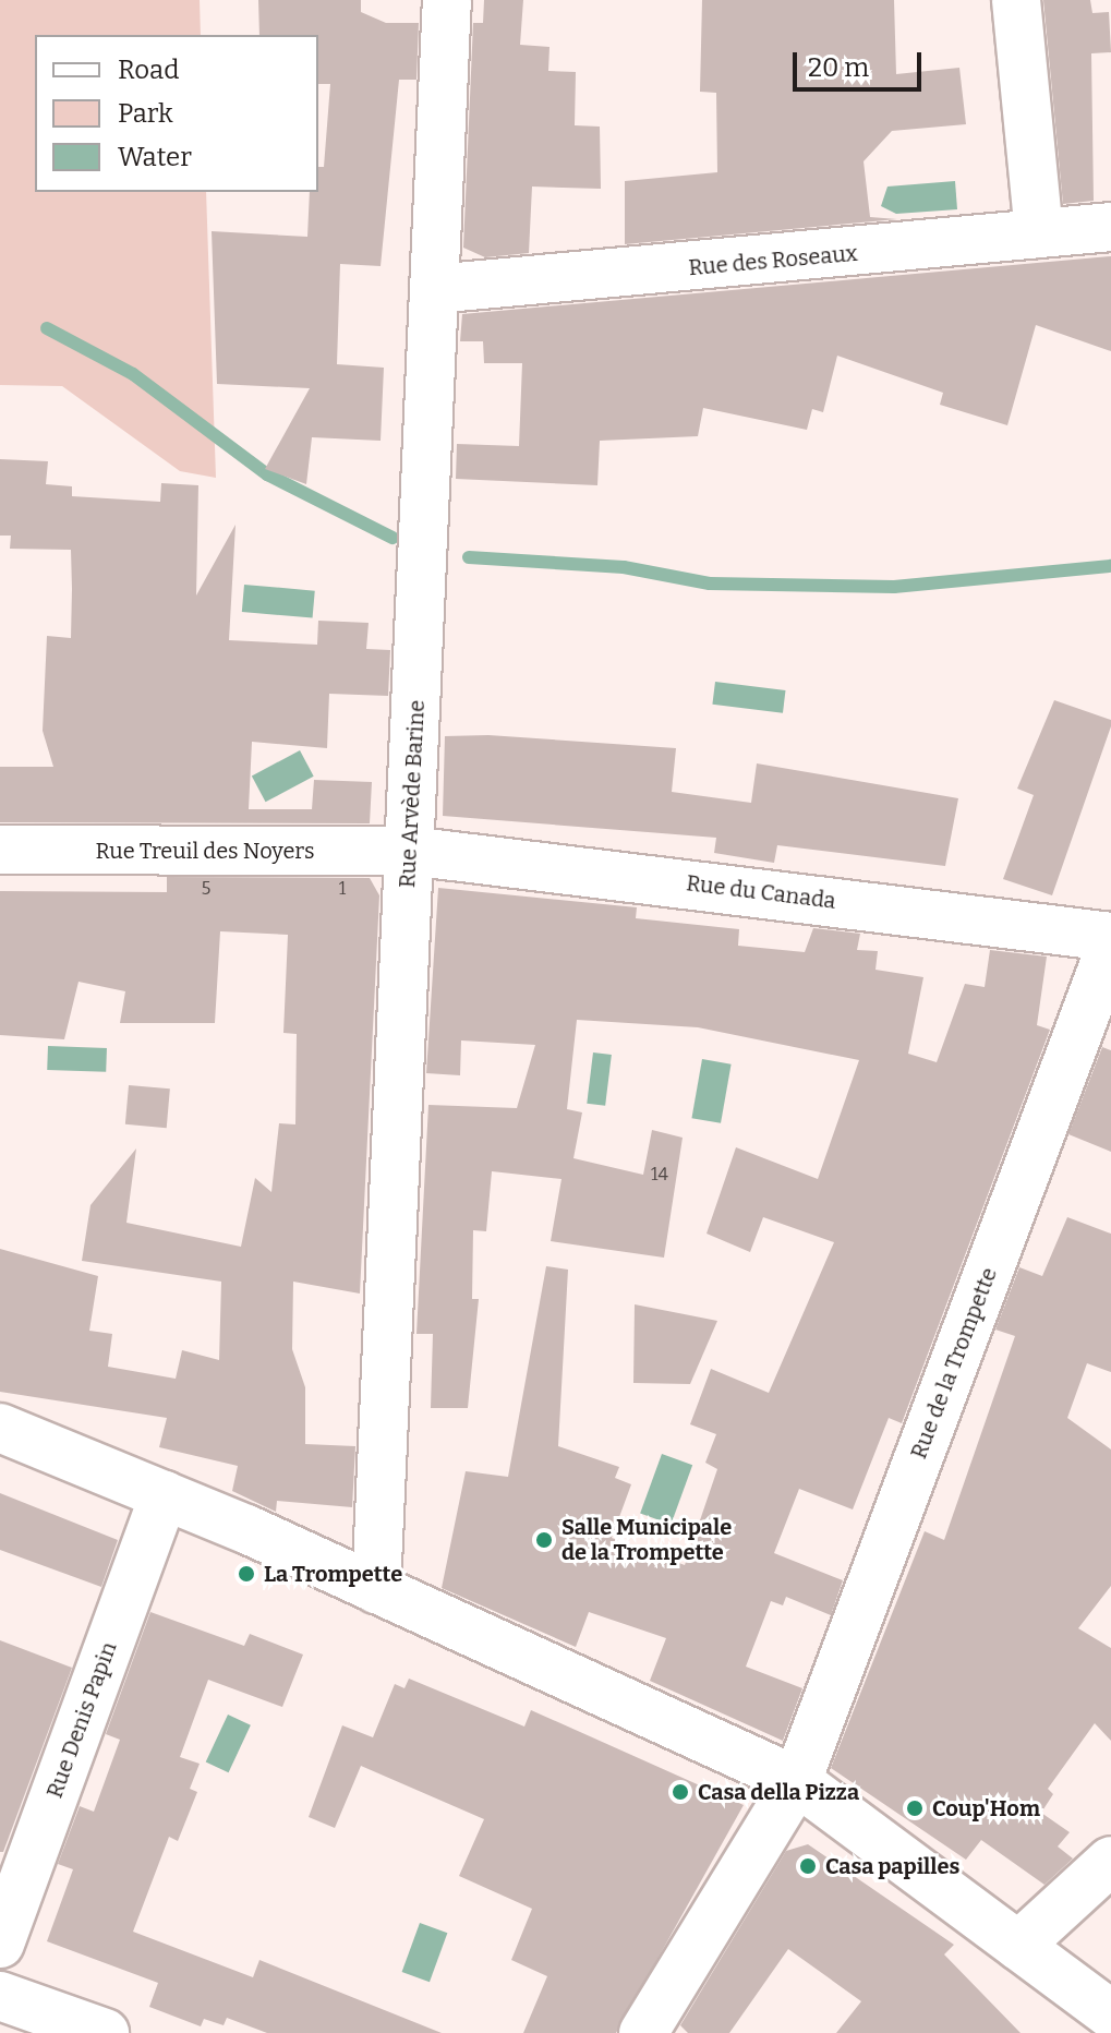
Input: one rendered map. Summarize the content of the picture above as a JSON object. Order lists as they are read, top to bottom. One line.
{"streets":{"street":["Rue des Roseaux","Rue Arvède Barine","Rue Treuil des Noyers","Rue du Canada","Rue de la Trompette","Rue Denis Papin"]},"crossings":[["Rue des Roseaux","Rue Arvède Barine"],["Rue Arvède Barine","Rue Treuil des Noyers"],["Rue Arvède Barine","Rue du Canada"],["Rue Treuil des Noyers","Rue du Canada"]],"places":["Salle Municipale de la Trompette","La Trompette","Casa della Pizza","Coup'Hom","Casa papilles"],"house_numbers":["5","1","14"],"legend":["Road","Park","Water"],"scale_bar":"20 m"}
